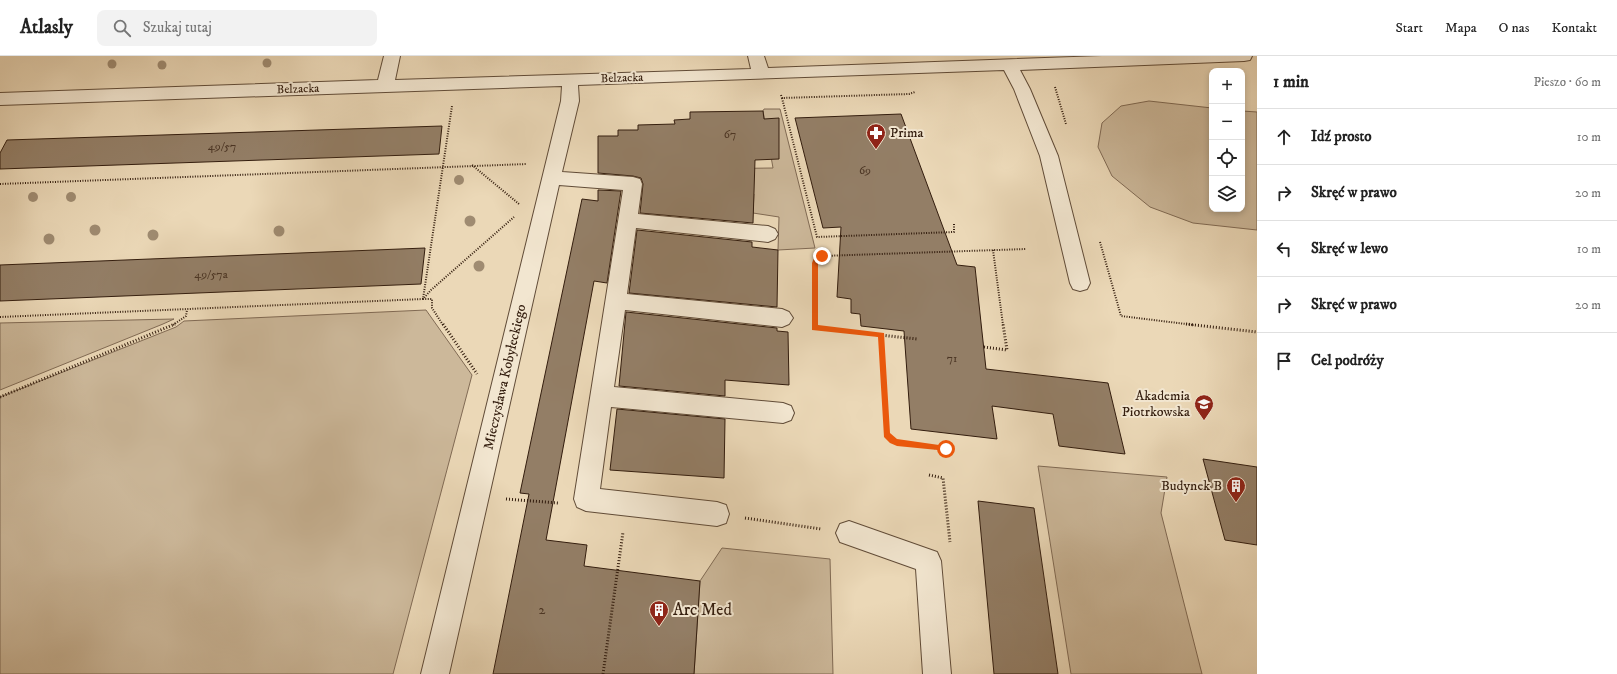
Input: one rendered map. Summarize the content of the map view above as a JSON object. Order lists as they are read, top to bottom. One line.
{"streets":{"street":["Belzacka","Mieczysława Kobyłeckiego"]},"crossings":[["Belzacka","Mieczysława Kobyłeckiego"]],"places":{"pharmacy":["Prima"],"school or university":["Akademia Piotrkowska"],"building":["Budynek B","Arc Med"]},"house_numbers":["67","49/57","69","49/57a","71","2"],"page":{"header":"Atlasly","search":"Szukaj tutaj","nav":["Start","Mapa","O nas","Kontakt"],"heading":["1 min","Pieszo · 60 m"],"map_buttons":["+","−"],"list":[["Idź prosto","10 m"],["Skręć w prawo","20 m"],["Skręć w lewo","10 m"],["Skręć w prawo","20 m"],"Cel podróży"]}}
